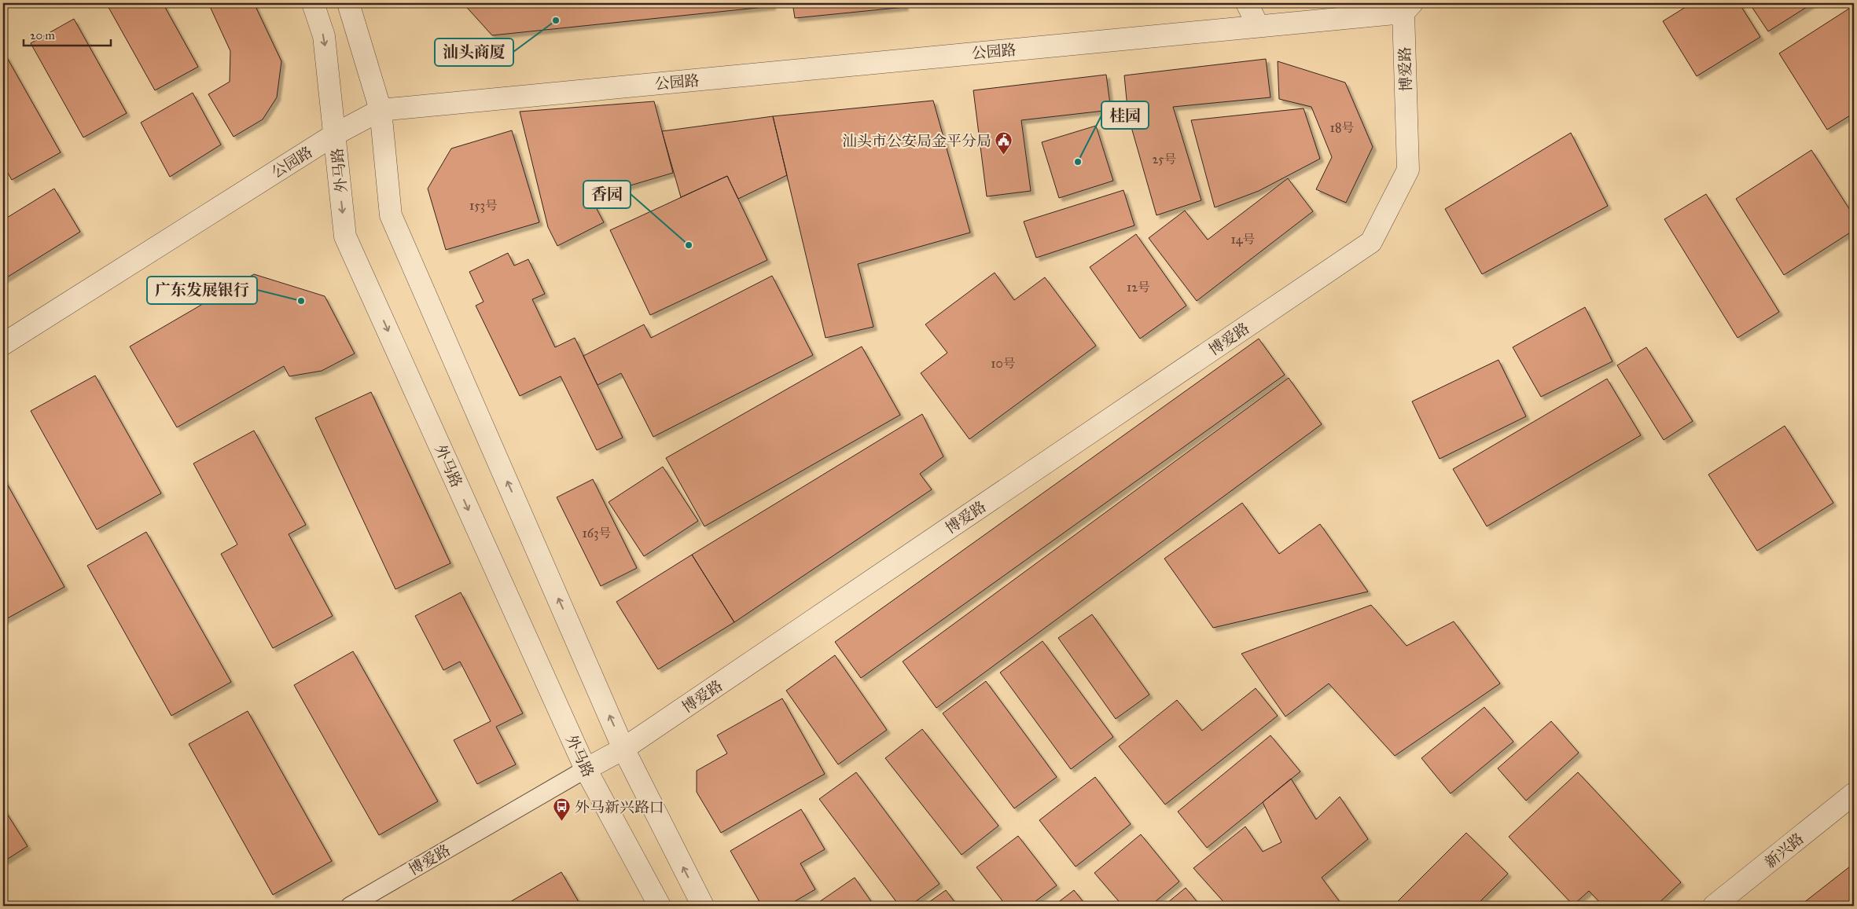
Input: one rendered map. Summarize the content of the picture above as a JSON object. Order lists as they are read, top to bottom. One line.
{"streets":{"street":["公园路","博爱路","外马路","新兴路"]},"crossings":[["公园路","博爱路"],["公园路","外马路"],["博爱路","外马路"]],"places":{"other":["汕头商厦","桂园","香园","广东发展银行"],"public building":["汕头市公安局金平分局"],"bus stop":["外马新兴路口"]},"house_numbers":["18号","25号","153号","14号","12号","10号","163号"],"scale_bar":"20 m"}
